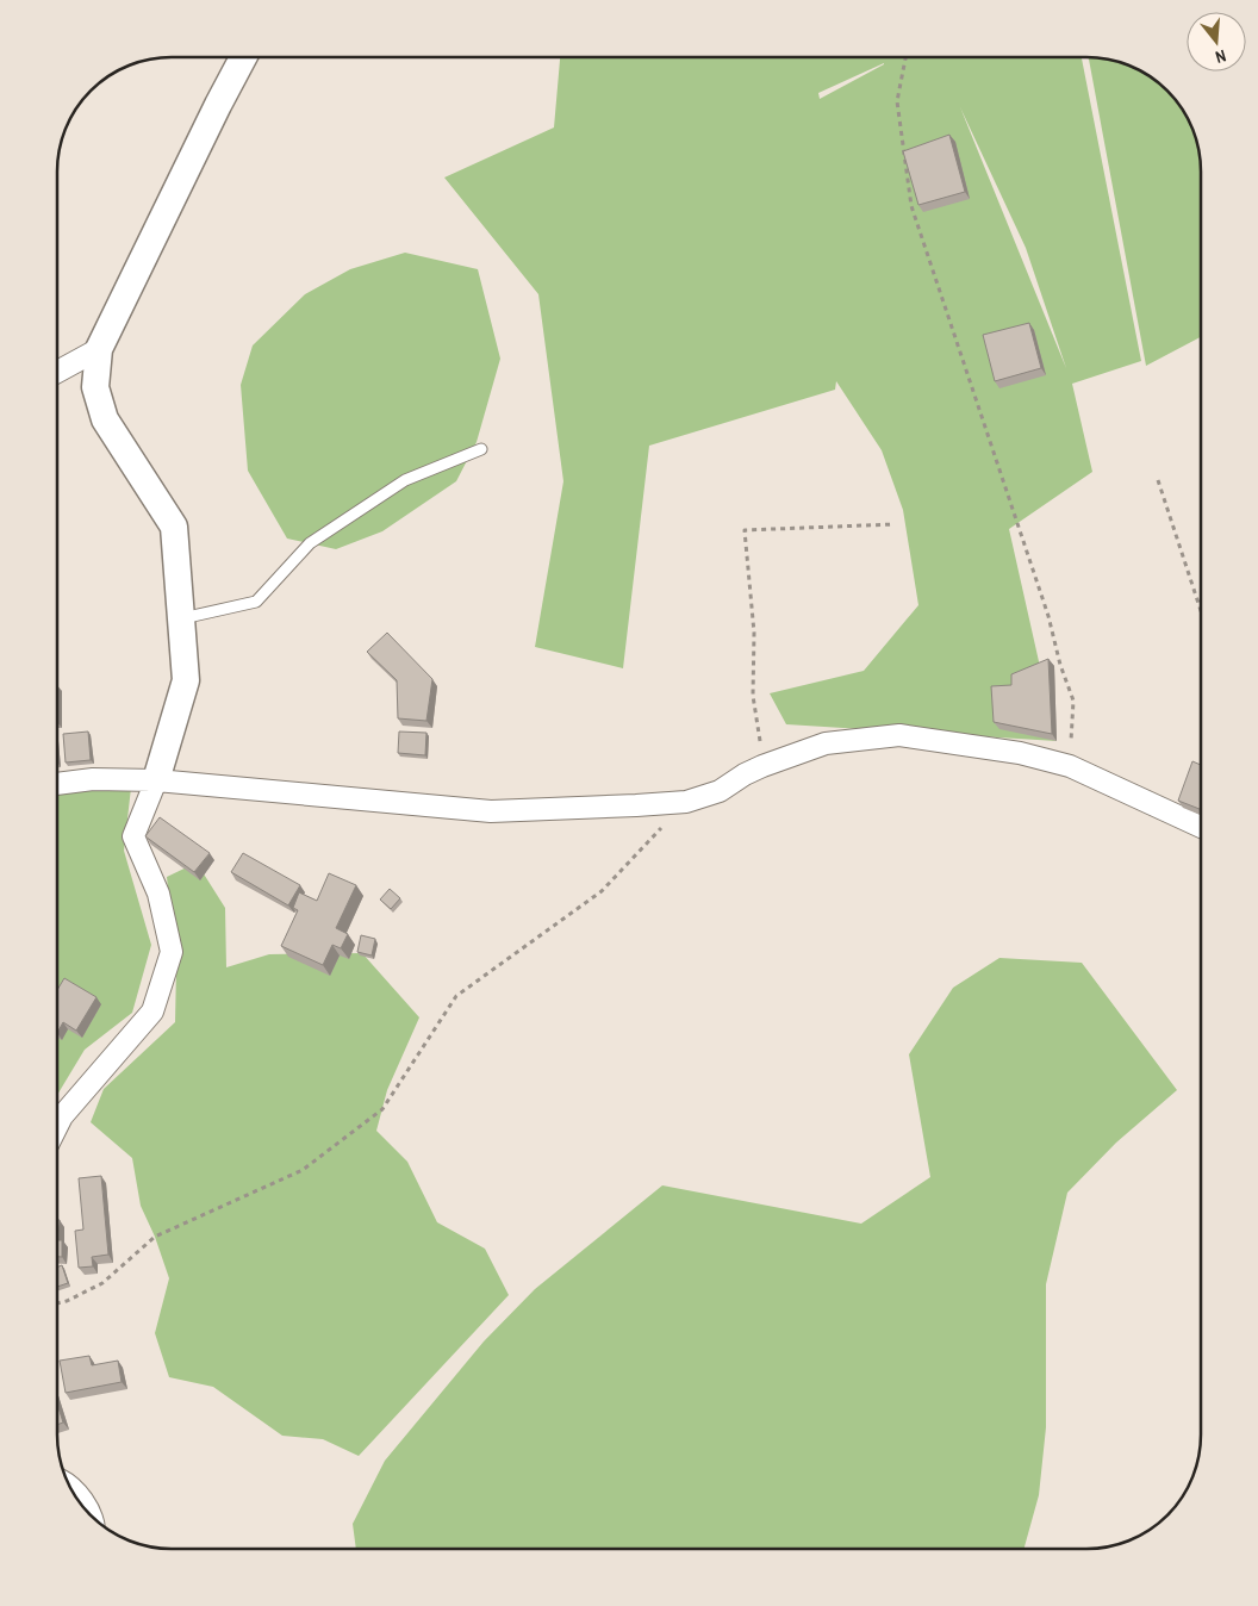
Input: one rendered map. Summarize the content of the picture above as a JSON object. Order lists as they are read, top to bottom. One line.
{"north":"bottom"}
